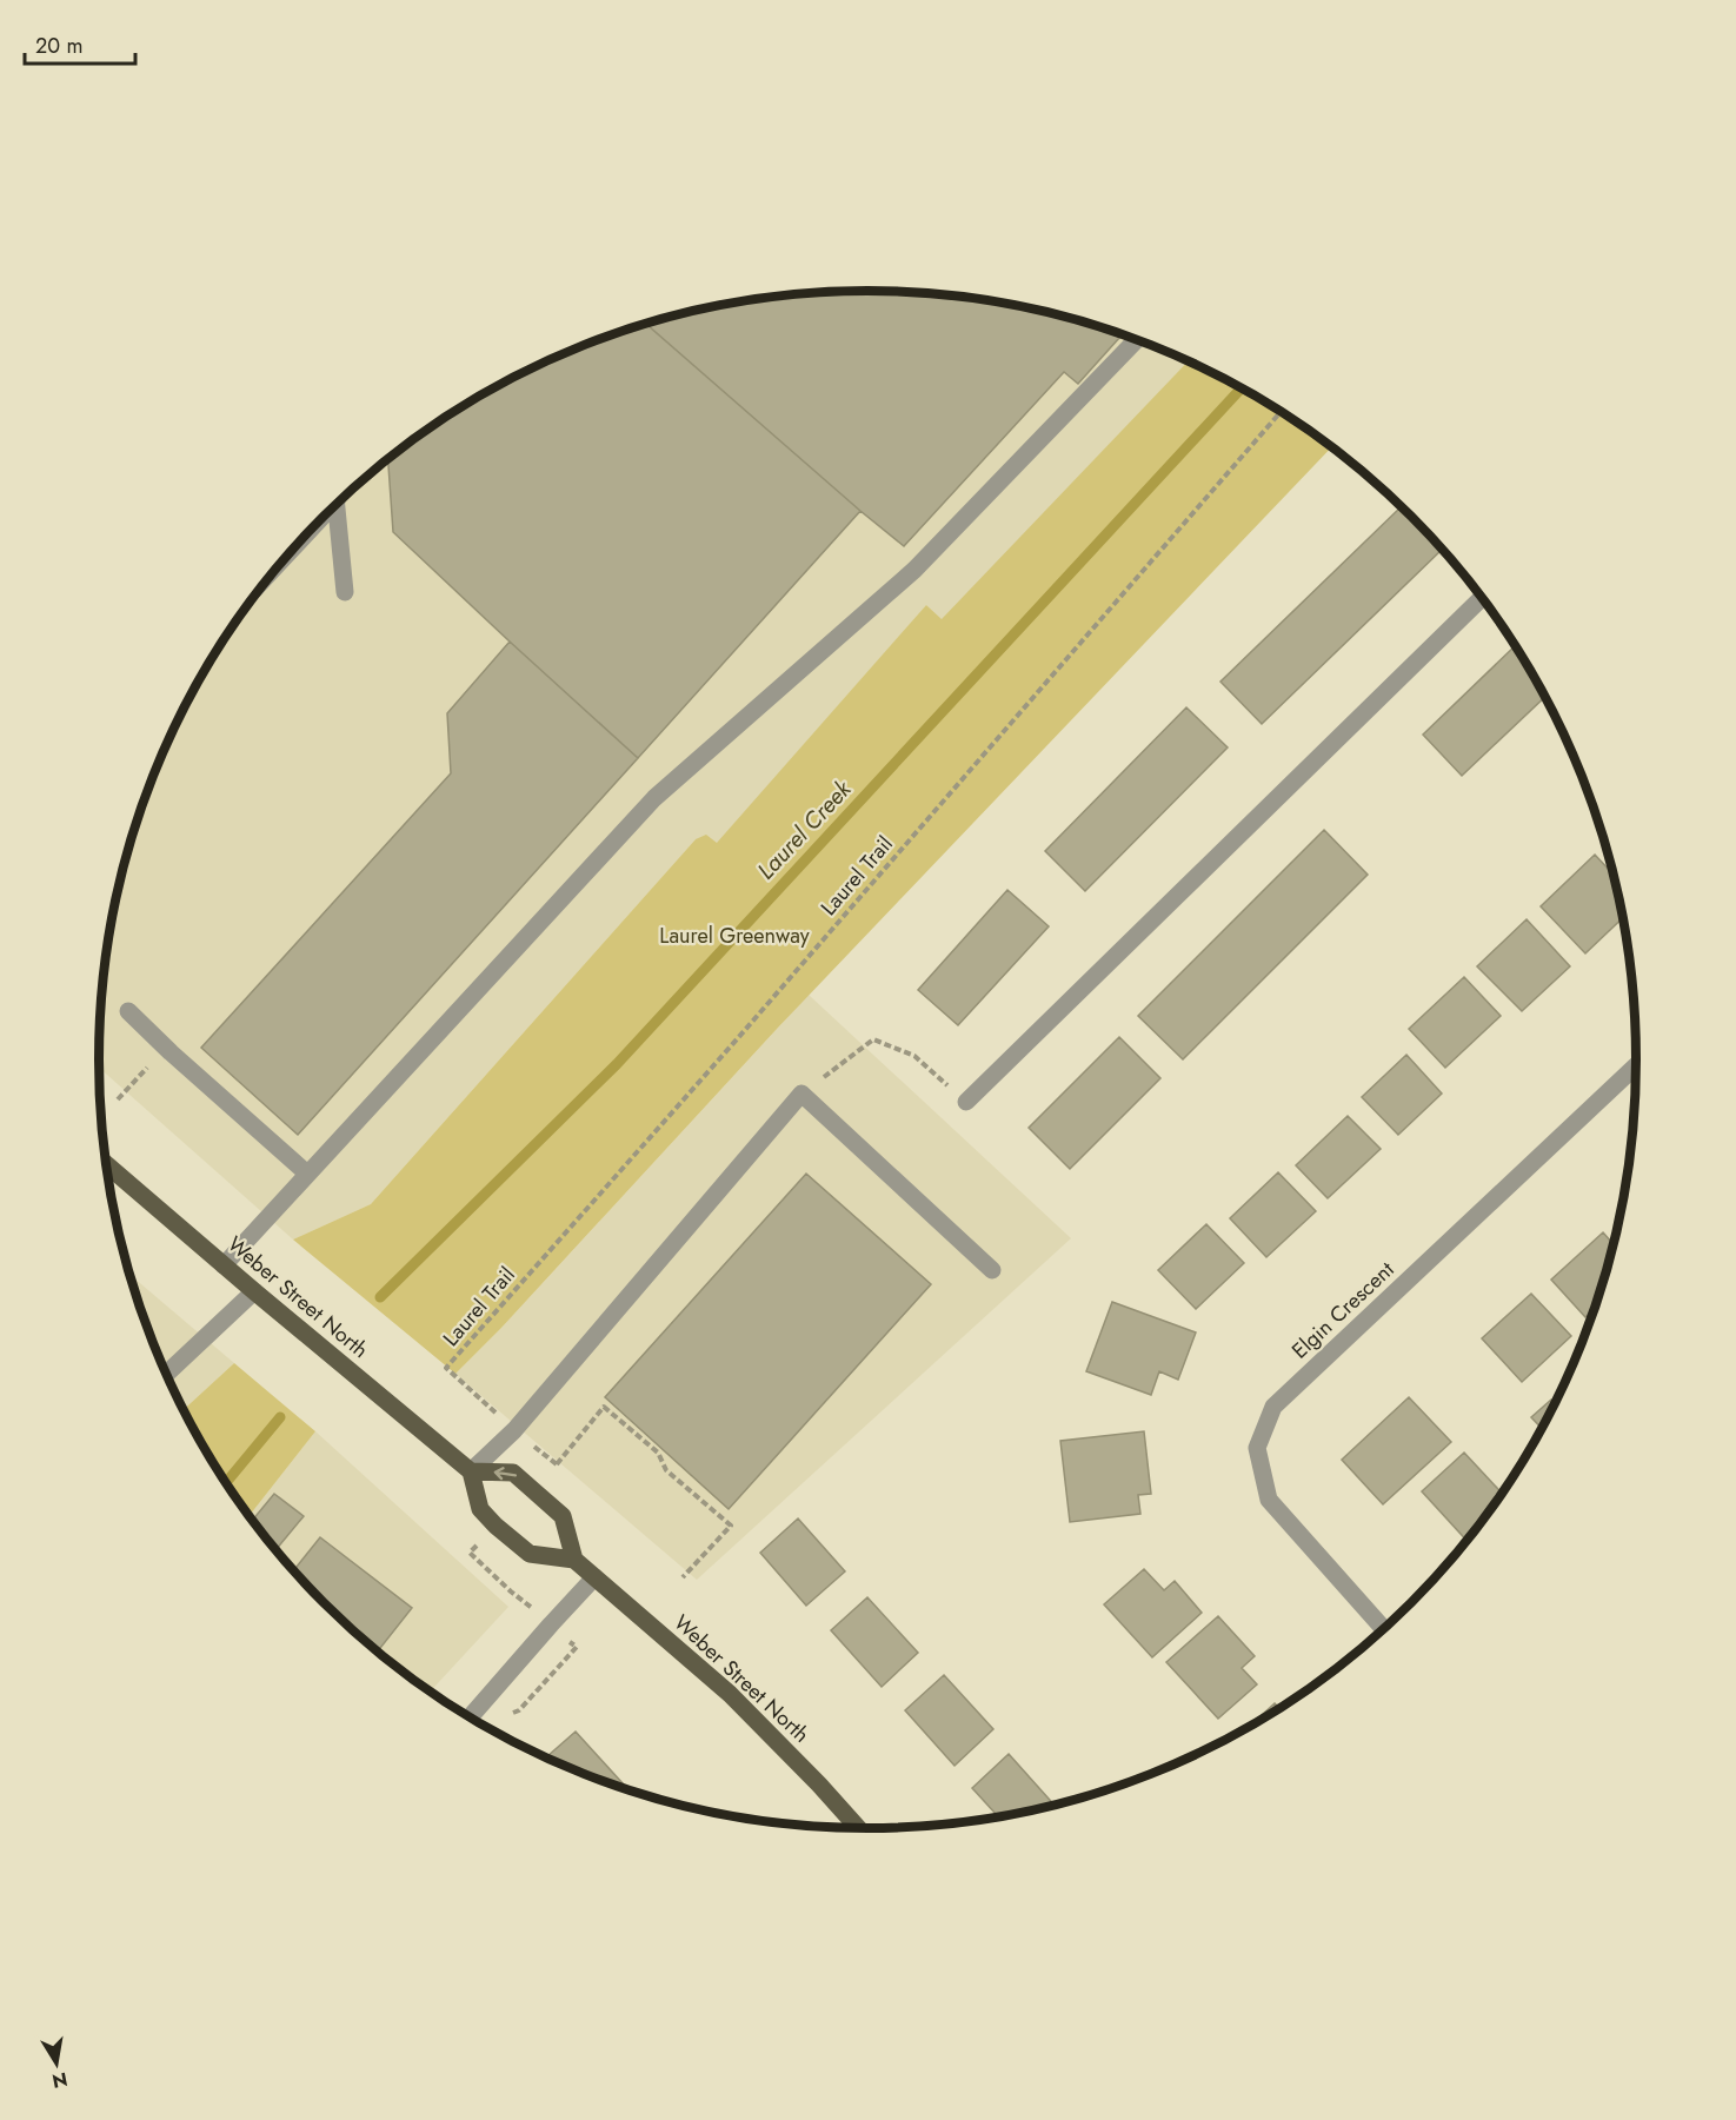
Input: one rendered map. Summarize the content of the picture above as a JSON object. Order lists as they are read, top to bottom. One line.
{"streets":{"main road":["Weber Street North"],"street":["Elgin Crescent"],"path":["Laurel Trail"]},"water":["Laurel Creek"],"parks":["Laurel Greenway"],"scale_bar":"20 m","north":"bottom"}
